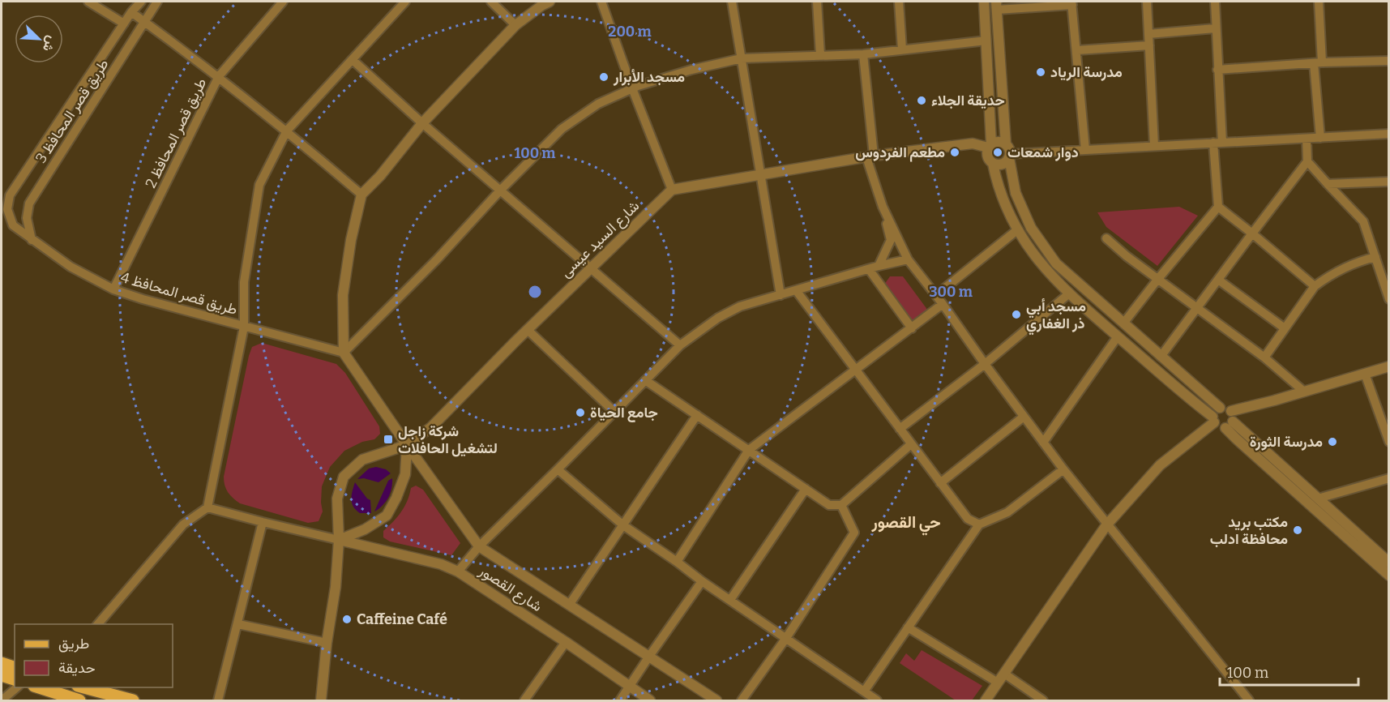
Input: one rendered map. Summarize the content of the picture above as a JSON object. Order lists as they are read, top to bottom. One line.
{"streets":{"street":["طريق قصر المحافظ 3","طريق قصر المحافظ 2","شارع السيد عيسى","طريق قصر المحافظ 4","شارع القصور"]},"crossings":[["طريق قصر المحافظ 3","طريق قصر المحافظ 4"],["طريق قصر المحافظ 2","طريق قصر المحافظ 4"],["شارع السيد عيسى","شارع القصور"]],"districts":["حي القصور"],"places":{"other":["مدرسة الرياد","مسجد الأبرار","حديقة الجلاء","مطعم الفردوس","دوار شمعات","مسجد أبي ذر الغفاري","جامع الحياة","مدرسة الثورة","مكتب بريد محافظة ادلب","Caffeine Café"],"transit":["شركة زاجل لتشغيل الحافلات"]},"legend":["طريق","حديقة"],"scale_bar":"100 m","north":"bottom right","rings":["200 m","100 m","300 m"]}
